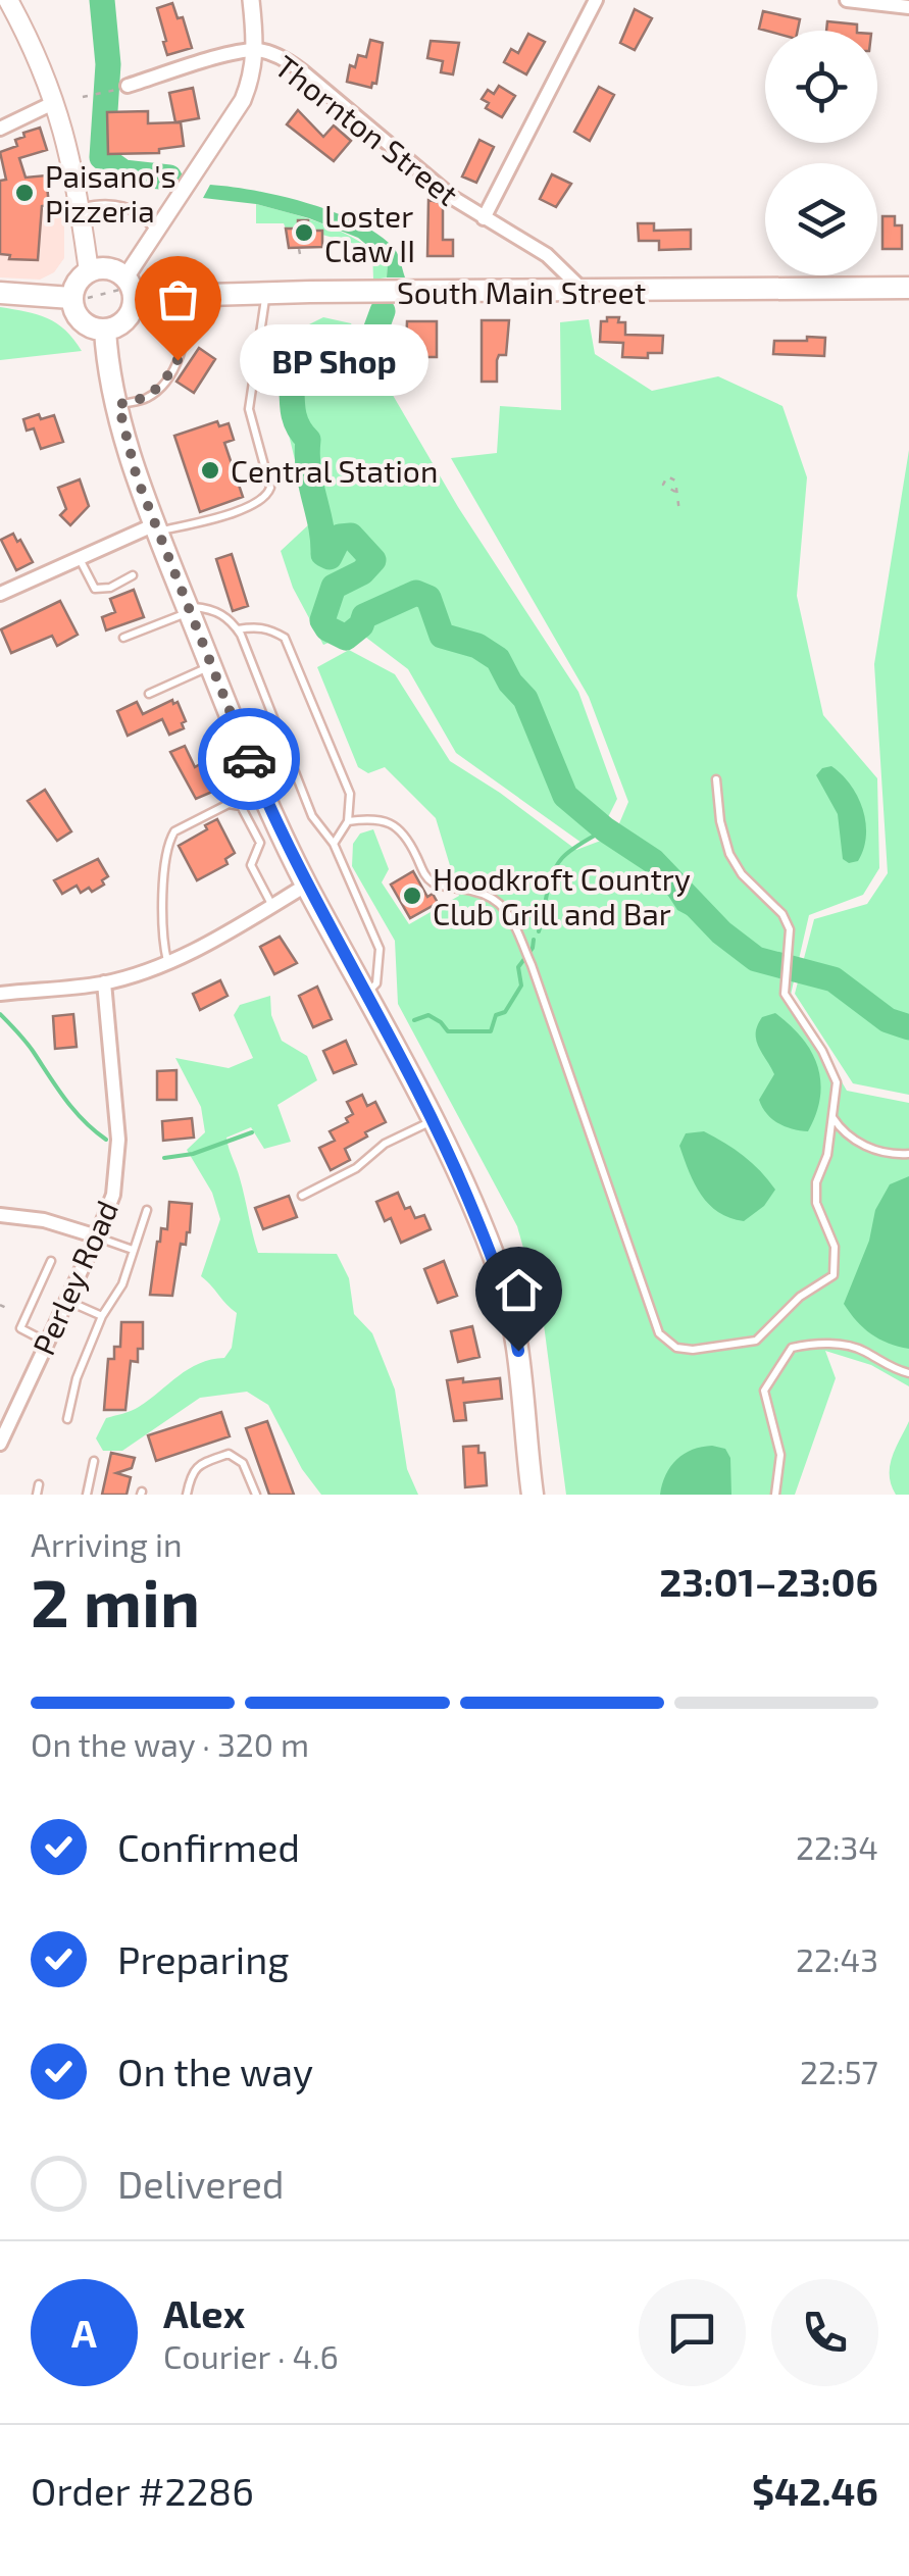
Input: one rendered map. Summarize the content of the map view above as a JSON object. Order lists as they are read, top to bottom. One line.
{"streets":{"main road":["South Main Street"],"street":["Thornton Street","Perley Road"]},"crossings":[["Thornton Street","South Main Street"]],"places":["Paisano's Pizzeria","Loster Claw II","BP Shop","Central Station","Hoodkroft Country Club Grill and Bar"],"page":{"bubble":"BP Shop","heading":["2 min","Arriving in","23:01–23:06"],"panel":["Alex","Courier · 4.6","Order #2286","$42.46"],"bar":"On the way · 320 m","list":[["Confirmed","22:34"],["Preparing","22:43"],["On the way","22:57"],"Delivered"],"round":"A"}}
